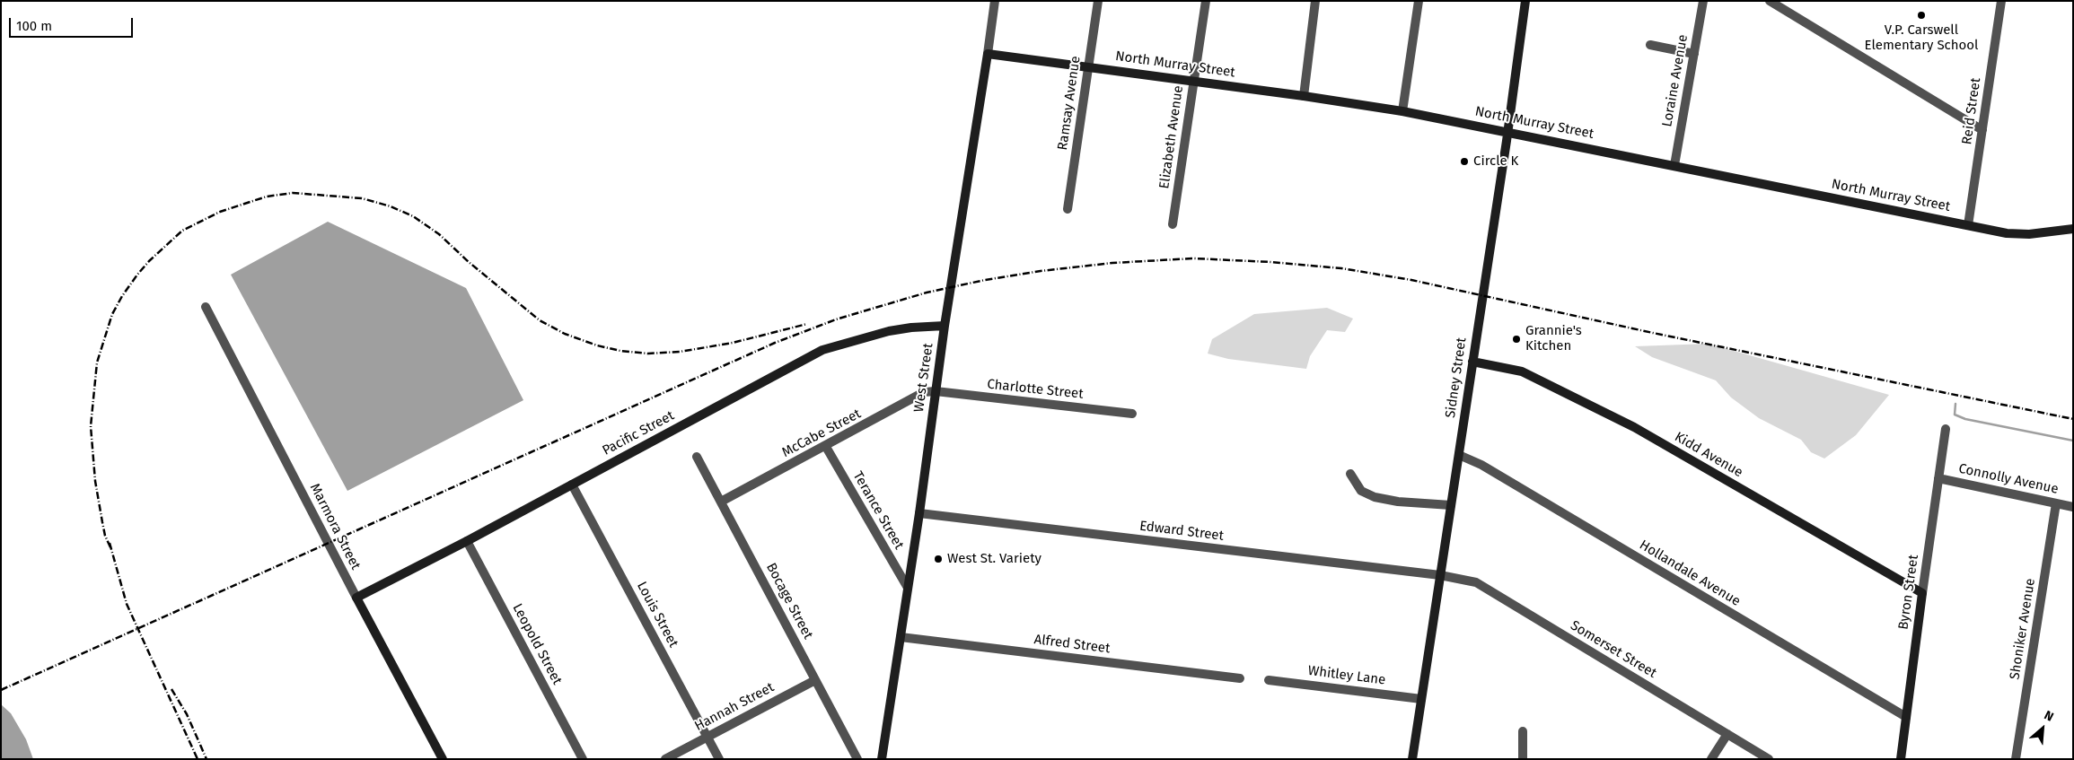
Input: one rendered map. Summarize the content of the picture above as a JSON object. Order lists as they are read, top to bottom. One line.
{"streets":{"street":["North Murray Street","Loraine Avenue","Ramsay Avenue","Reid Street","Elizabeth Avenue","West Street","Sidney Street","Charlotte Street","Pacific Street","McCabe Street","Kidd Avenue","Connolly Avenue","Terance Street","Marmora Street","Edward Street","Hollandale Avenue","Byron Street","Bocage Street","Louis Street","Shoniker Avenue","Leopold Street","Alfred Street","Somerset Street","Whitley Lane","Hannah Street"]},"crossings":[["North Murray Street","Loraine Avenue"],["North Murray Street","Ramsay Avenue"],["North Murray Street","Reid Street"],["North Murray Street","Elizabeth Avenue"],["North Murray Street","West Street"],["North Murray Street","Sidney Street"],["West Street","Charlotte Street"],["West Street","Pacific Street"],["West Street","McCabe Street"],["West Street","Terance Street"],["West Street","Edward Street"],["West Street","Alfred Street"],["Sidney Street","Kidd Avenue"],["Sidney Street","Edward Street"],["Sidney Street","Hollandale Avenue"],["Sidney Street","Somerset Street"],["Sidney Street","Whitley Lane"],["Charlotte Street","McCabe Street"],["Pacific Street","Marmora Street"],["Pacific Street","Louis Street"],["Pacific Street","Leopold Street"],["McCabe Street","Terance Street"],["McCabe Street","Bocage Street"],["Kidd Avenue","Byron Street"],["Connolly Avenue","Byron Street"],["Connolly Avenue","Shoniker Avenue"],["Edward Street","Somerset Street"],["Hollandale Avenue","Byron Street"],["Bocage Street","Hannah Street"],["Louis Street","Hannah Street"]],"places":["V.P. Carswell Elementary School","Circle K","Grannie's Kitchen","West St. Variety"],"scale_bar":"100 m","north":"top right"}
